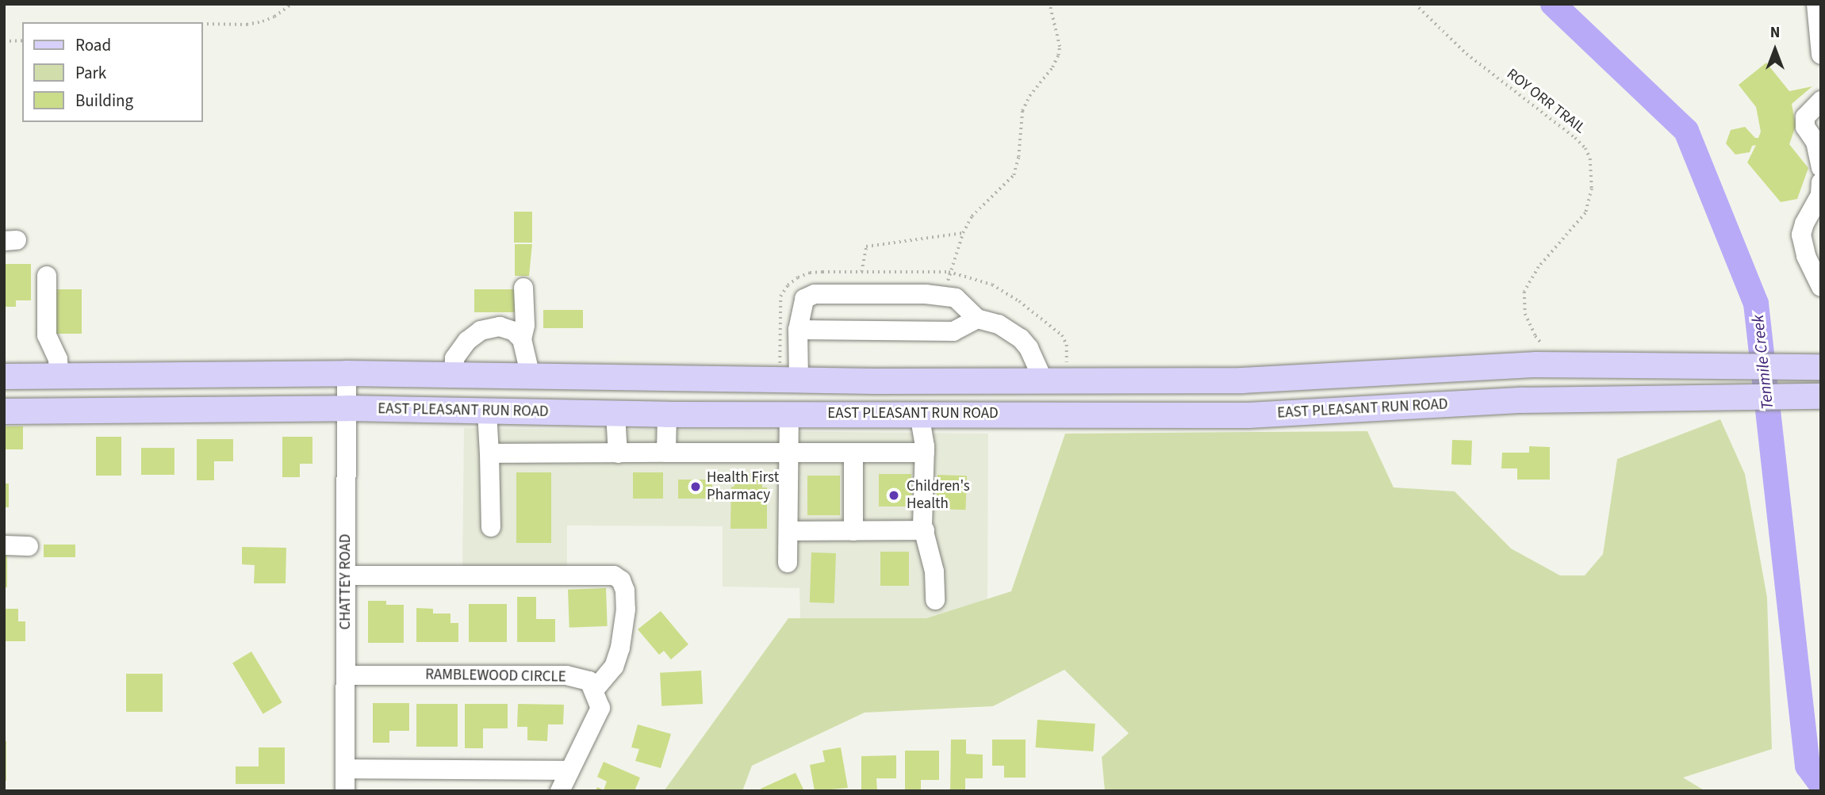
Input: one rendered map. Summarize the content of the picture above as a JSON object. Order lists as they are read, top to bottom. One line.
{"streets":{"main road":["EAST PLEASANT RUN ROAD"],"street":["CHATTEY ROAD","RAMBLEWOOD CIRCLE"],"path":["ROY ORR TRAIL"]},"crossings":[["EAST PLEASANT RUN ROAD","CHATTEY ROAD"],["CHATTEY ROAD","RAMBLEWOOD CIRCLE"]],"water":["Tenmile Creek"],"places":["Health First Pharmacy","Children's Health"],"legend":["Road","Park","Building"],"north":"top"}
